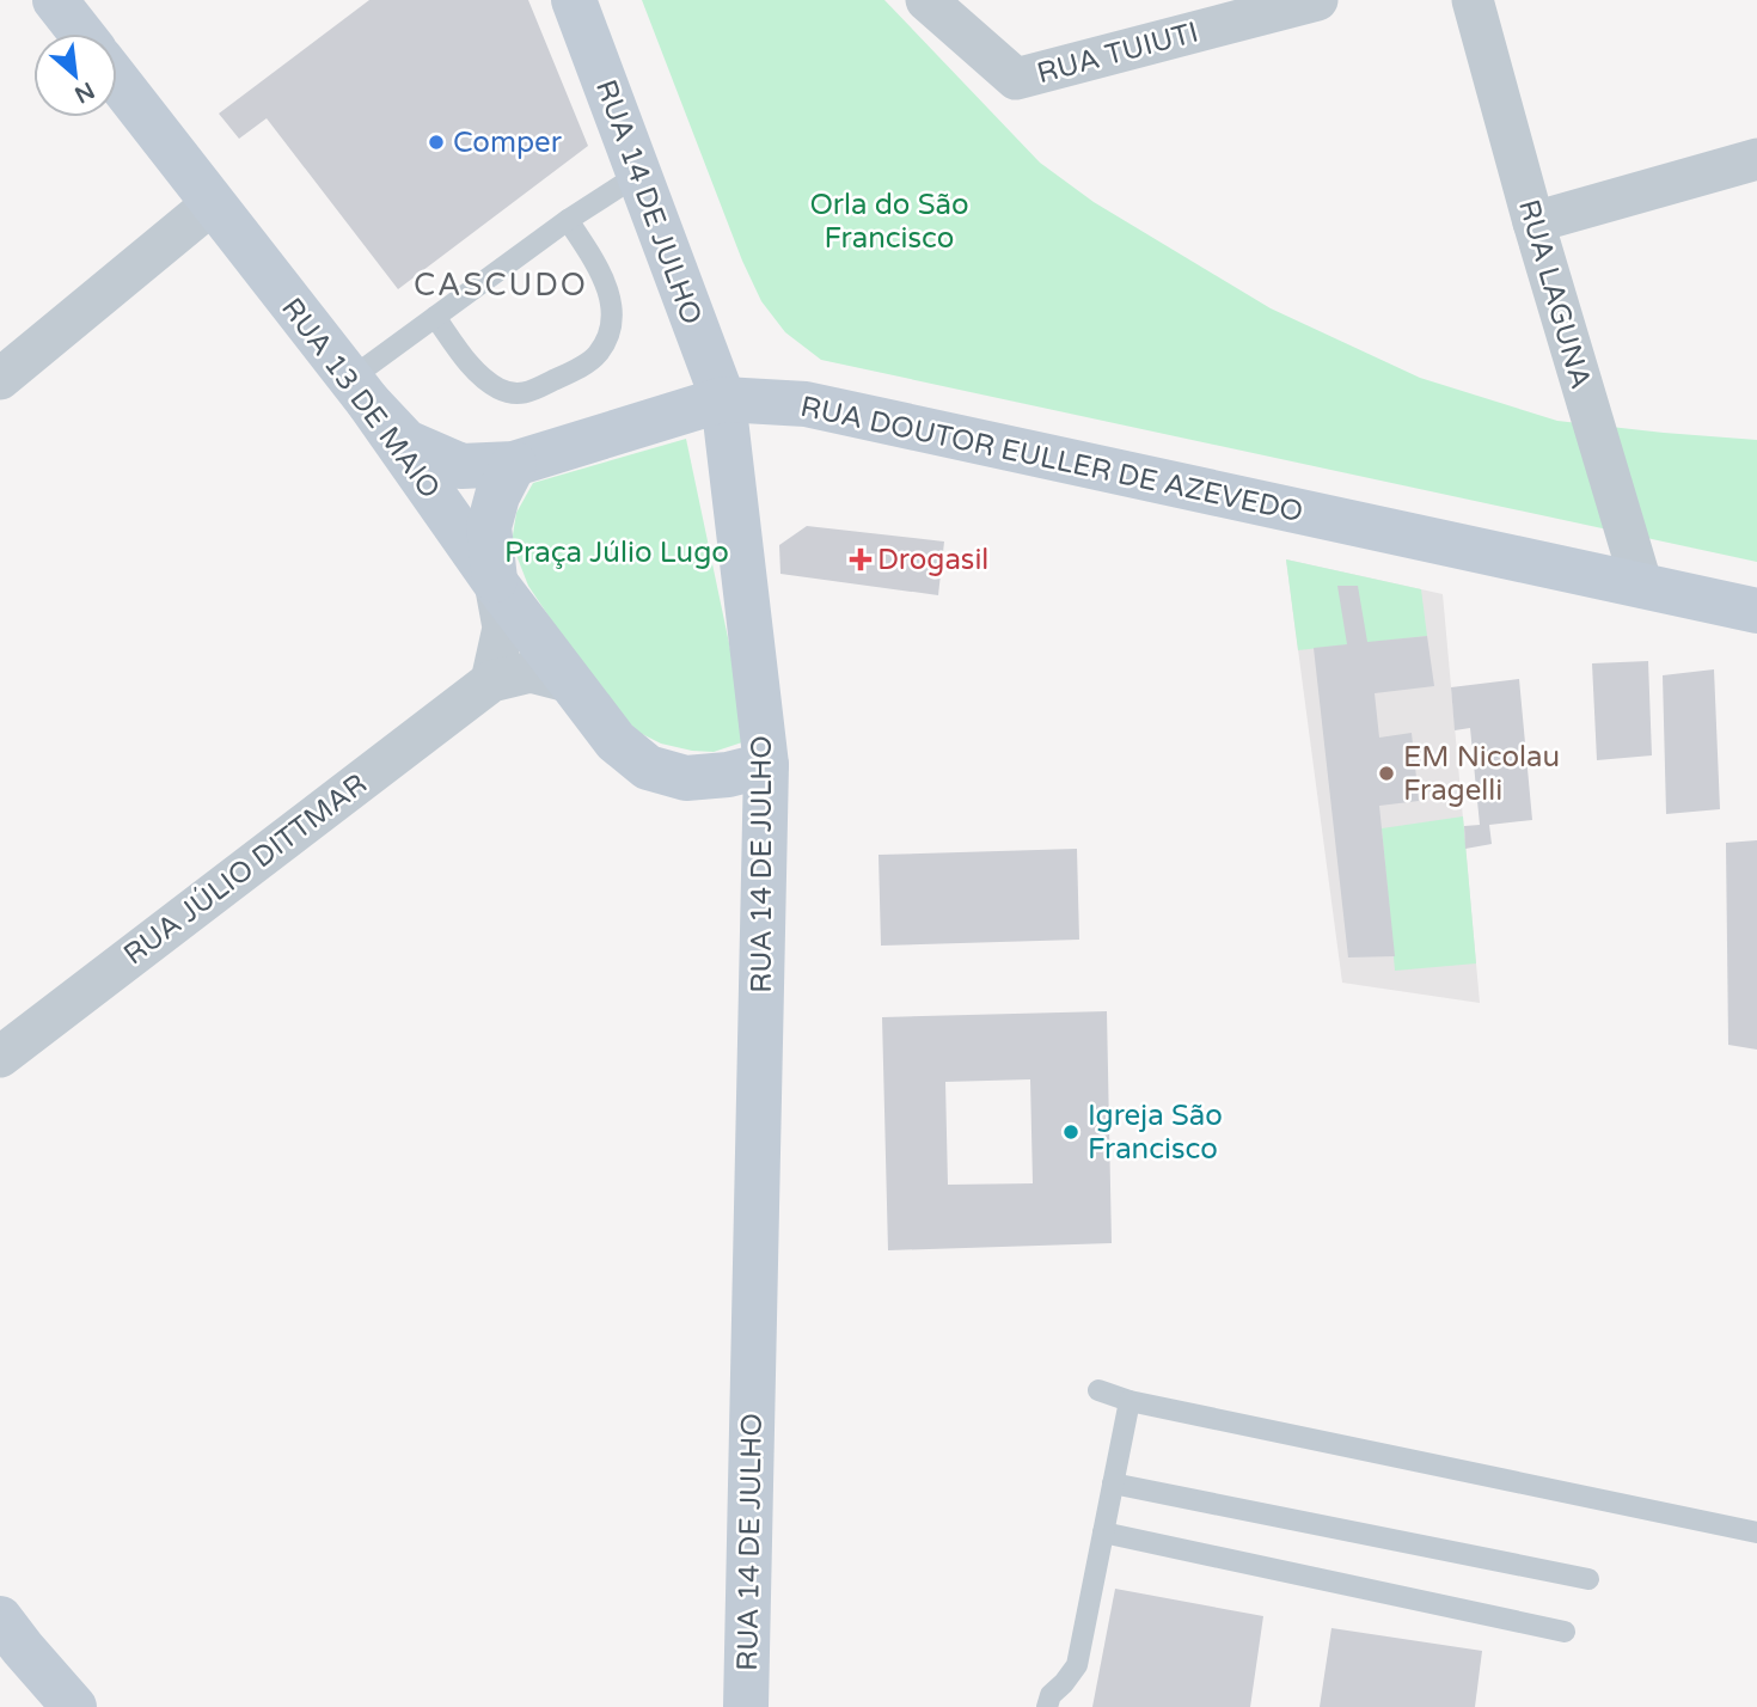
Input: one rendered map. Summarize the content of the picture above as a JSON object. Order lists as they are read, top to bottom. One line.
{"streets":{"street":["RUA TUIUTI","RUA 14 DE JULHO","RUA LAGUNA","RUA 13 DE MAIO","RUA DOUTOR EULLER DE AZEVEDO","RUA JÚLIO DITTMAR"]},"crossings":[["RUA 14 DE JULHO","RUA 13 DE MAIO"],["RUA 14 DE JULHO","RUA DOUTOR EULLER DE AZEVEDO"],["RUA LAGUNA","RUA DOUTOR EULLER DE AZEVEDO"],["RUA 13 DE MAIO","RUA DOUTOR EULLER DE AZEVEDO"],["RUA 13 DE MAIO","RUA JÚLIO DITTMAR"]],"districts":["CASCUDO"],"parks":["Orla do São Francisco","Praça Júlio Lugo"],"places":{"other":["Comper","EM Nicolau Fragelli","Igreja São Francisco"],"health":["Drogasil"]},"north":"bottom right"}
